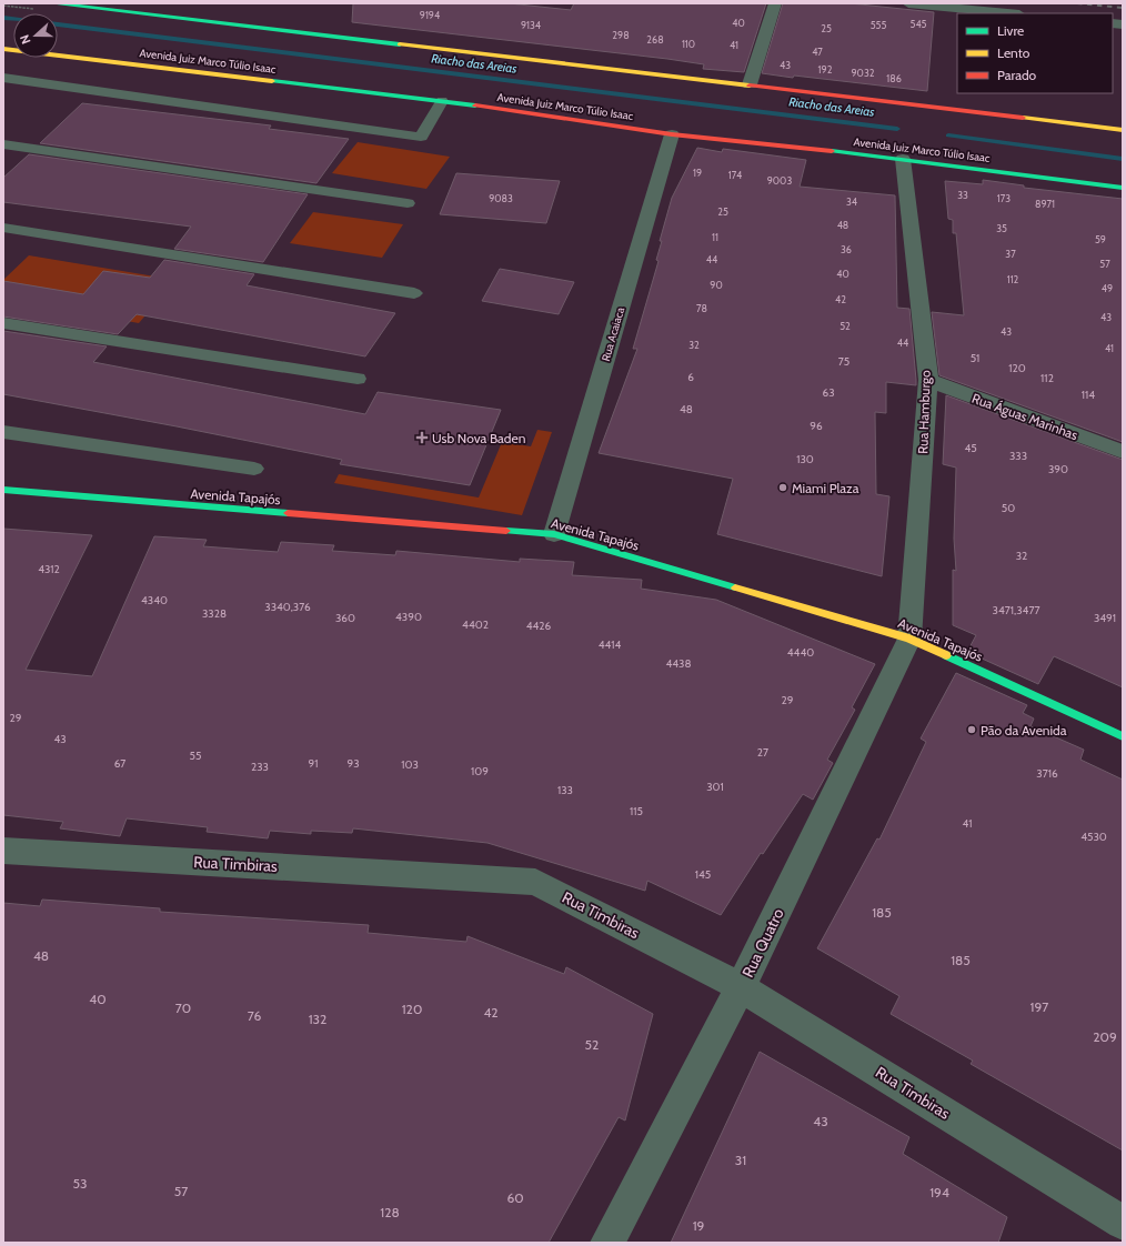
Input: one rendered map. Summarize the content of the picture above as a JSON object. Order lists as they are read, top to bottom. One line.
{"streets":{"main road":["Avenida Juiz Marco Túlio Isaac","Avenida Tapajós"],"street":["Rua Acaiaca","Rua Hamburgo","Rua Águas Marinhas","Rua Timbiras","Rua Quatro"]},"crossings":[["Avenida Juiz Marco Túlio Isaac","Rua Acaiaca"],["Avenida Juiz Marco Túlio Isaac","Rua Hamburgo"],["Rua Acaiaca","Avenida Tapajós"],["Rua Hamburgo","Rua Águas Marinhas"],["Rua Hamburgo","Avenida Tapajós"],["Rua Hamburgo","Rua Quatro"],["Avenida Tapajós","Rua Quatro"],["Rua Timbiras","Rua Quatro"]],"water":["Riacho das Areias"],"places":{"health":["Usb Nova Baden"],"other":["Miami Plaza","Pão da Avenida"]},"house_numbers":["9194","40","545","9134","555","25","298","268","110","41","47","43","192","9032","186","19","174","9003","33","9083","173","34","8971","25","48","35","11","59","36","37","44","57","40","112","90","49","42","78","43","52","43","44","32","41","51","75","120","6","112","63","114","48","96","45","333","130","390","50","32","4312","4340","3340,376","3471,3477","3328","4390","360","3491","4402","4426","4414","4440","4438","29","29","43","27","55","67","91","93","103","233","109","3716","301","133","115","41","4530","145","185","48","185","40","197","70","120","42","76","132","209","52","43","31","53","57","194","60","128","19"],"legend":["Livre","Lento","Parado"],"north":"left"}
